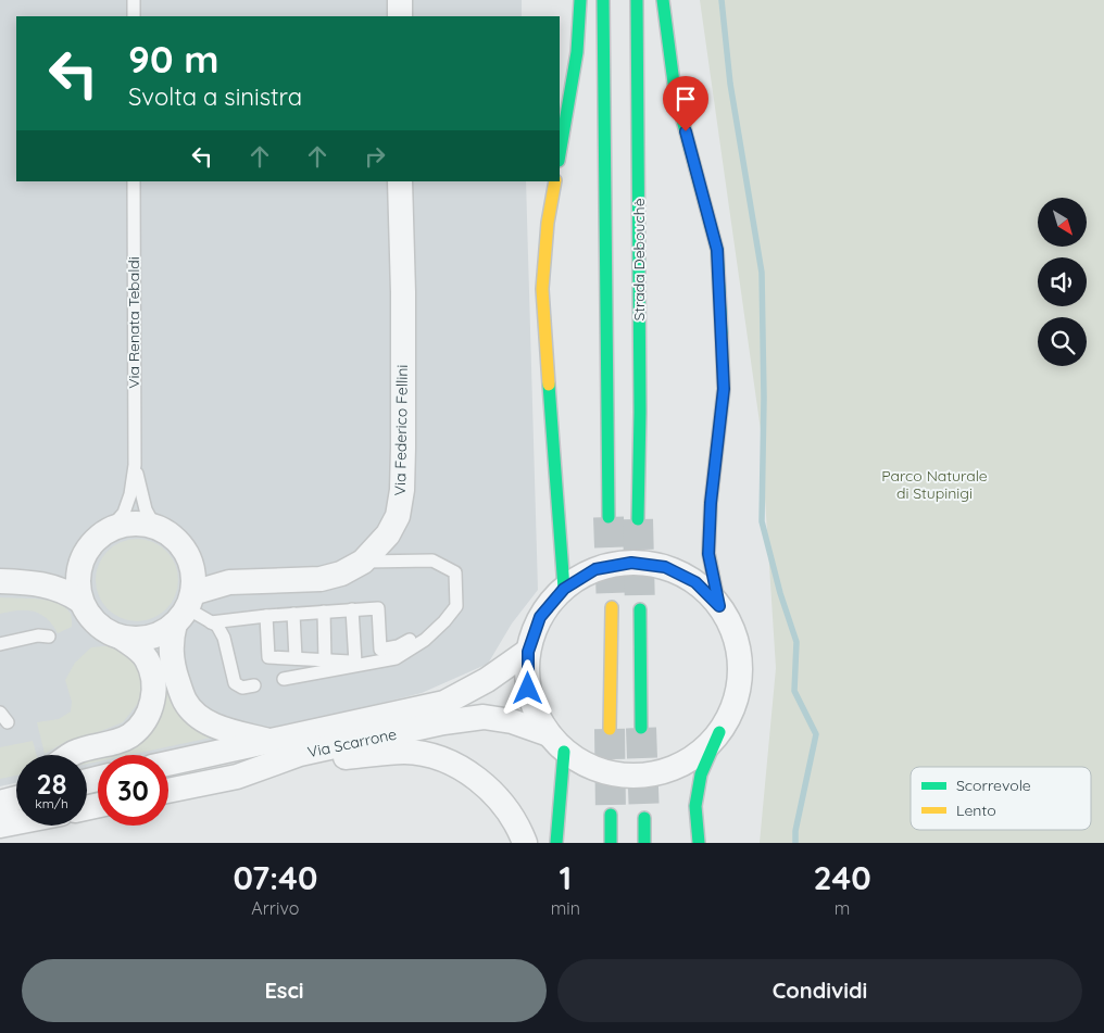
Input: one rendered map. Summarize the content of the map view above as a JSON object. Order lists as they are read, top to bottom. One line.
{"streets":{"main road":["Strada Debouchè"],"street":["Via Federico Fellini","Via Scarrone"],"lane":["Via Renata Tebaldi"]},"crossings":[["Via Renata Tebaldi","Via Federico Fellini"],["Via Renata Tebaldi","Via Scarrone"],["Via Federico Fellini","Via Scarrone"]],"parks":["Parco Naturale di Stupinigi"],"legend":["Scorrevole","Lento"],"north":"bottom right","page":{"turn":["90 m","Svolta a sinistra"],"speed":"28 km/h","limit":"30","eta":["07:40","Arrivo","1","min","240","m"],"buttons":["Esci","Condividi"]}}
